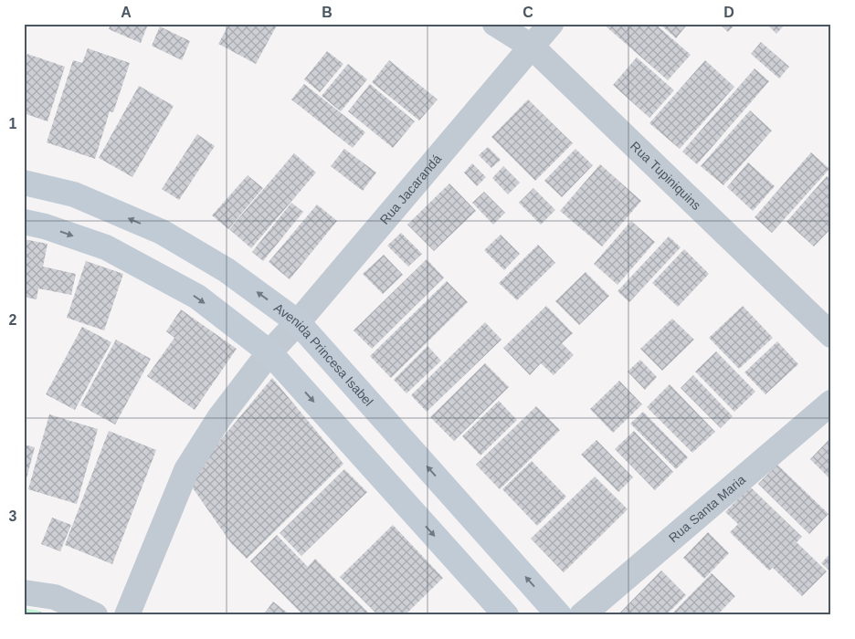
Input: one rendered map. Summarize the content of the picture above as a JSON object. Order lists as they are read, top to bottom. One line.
{"streets":{"main road":["Avenida Princesa Isabel"],"street":["Rua Tupiniquins","Rua Jacarandá","Rua Santa Maria"]},"crossings":[["Rua Tupiniquins","Rua Jacarandá"],["Rua Jacarandá","Avenida Princesa Isabel"]],"grid":{"columns":["A","B","C","D"],"rows":["1","2","3"]}}
